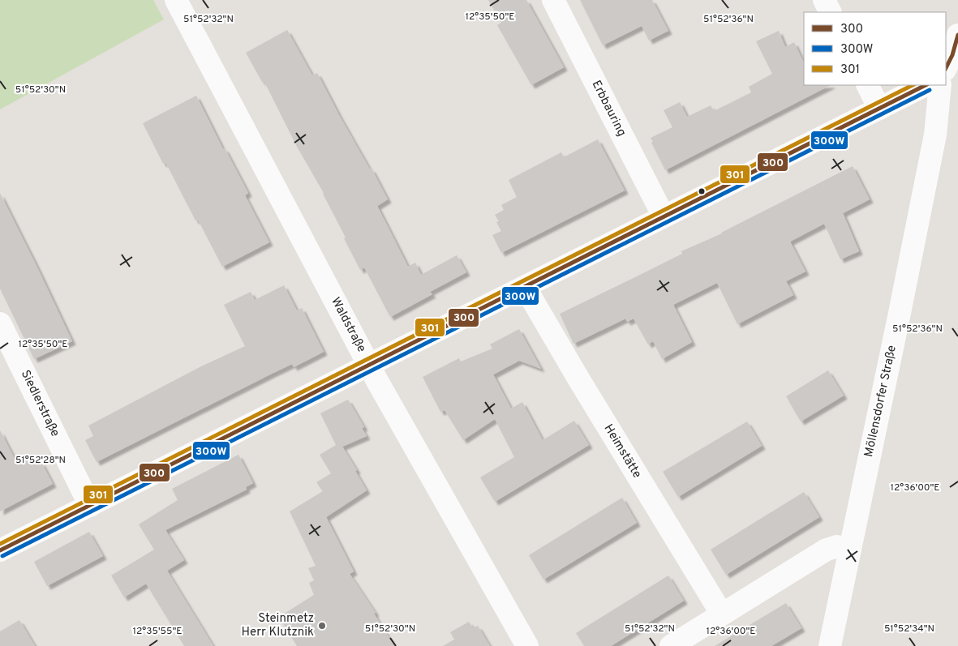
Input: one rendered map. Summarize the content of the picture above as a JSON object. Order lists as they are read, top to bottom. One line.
{"streets":{"street":["Erbbauring","Waldstraße","Möllensdorfer Straße","Siedlerstraße","Heimstätte"]},"places":["Steinmetz Herr Klutznik"],"lines":["transit line 300","transit line 301","transit line 300W"],"legend":["300","300W","301"],"coordinates":["12°35'50\"E","51°52'32\"N","51°52'36\"N","51°52'30\"N","51°52'28\"N","12°36'00\"E","51°52'34\"N","12°35'55\"E"]}
